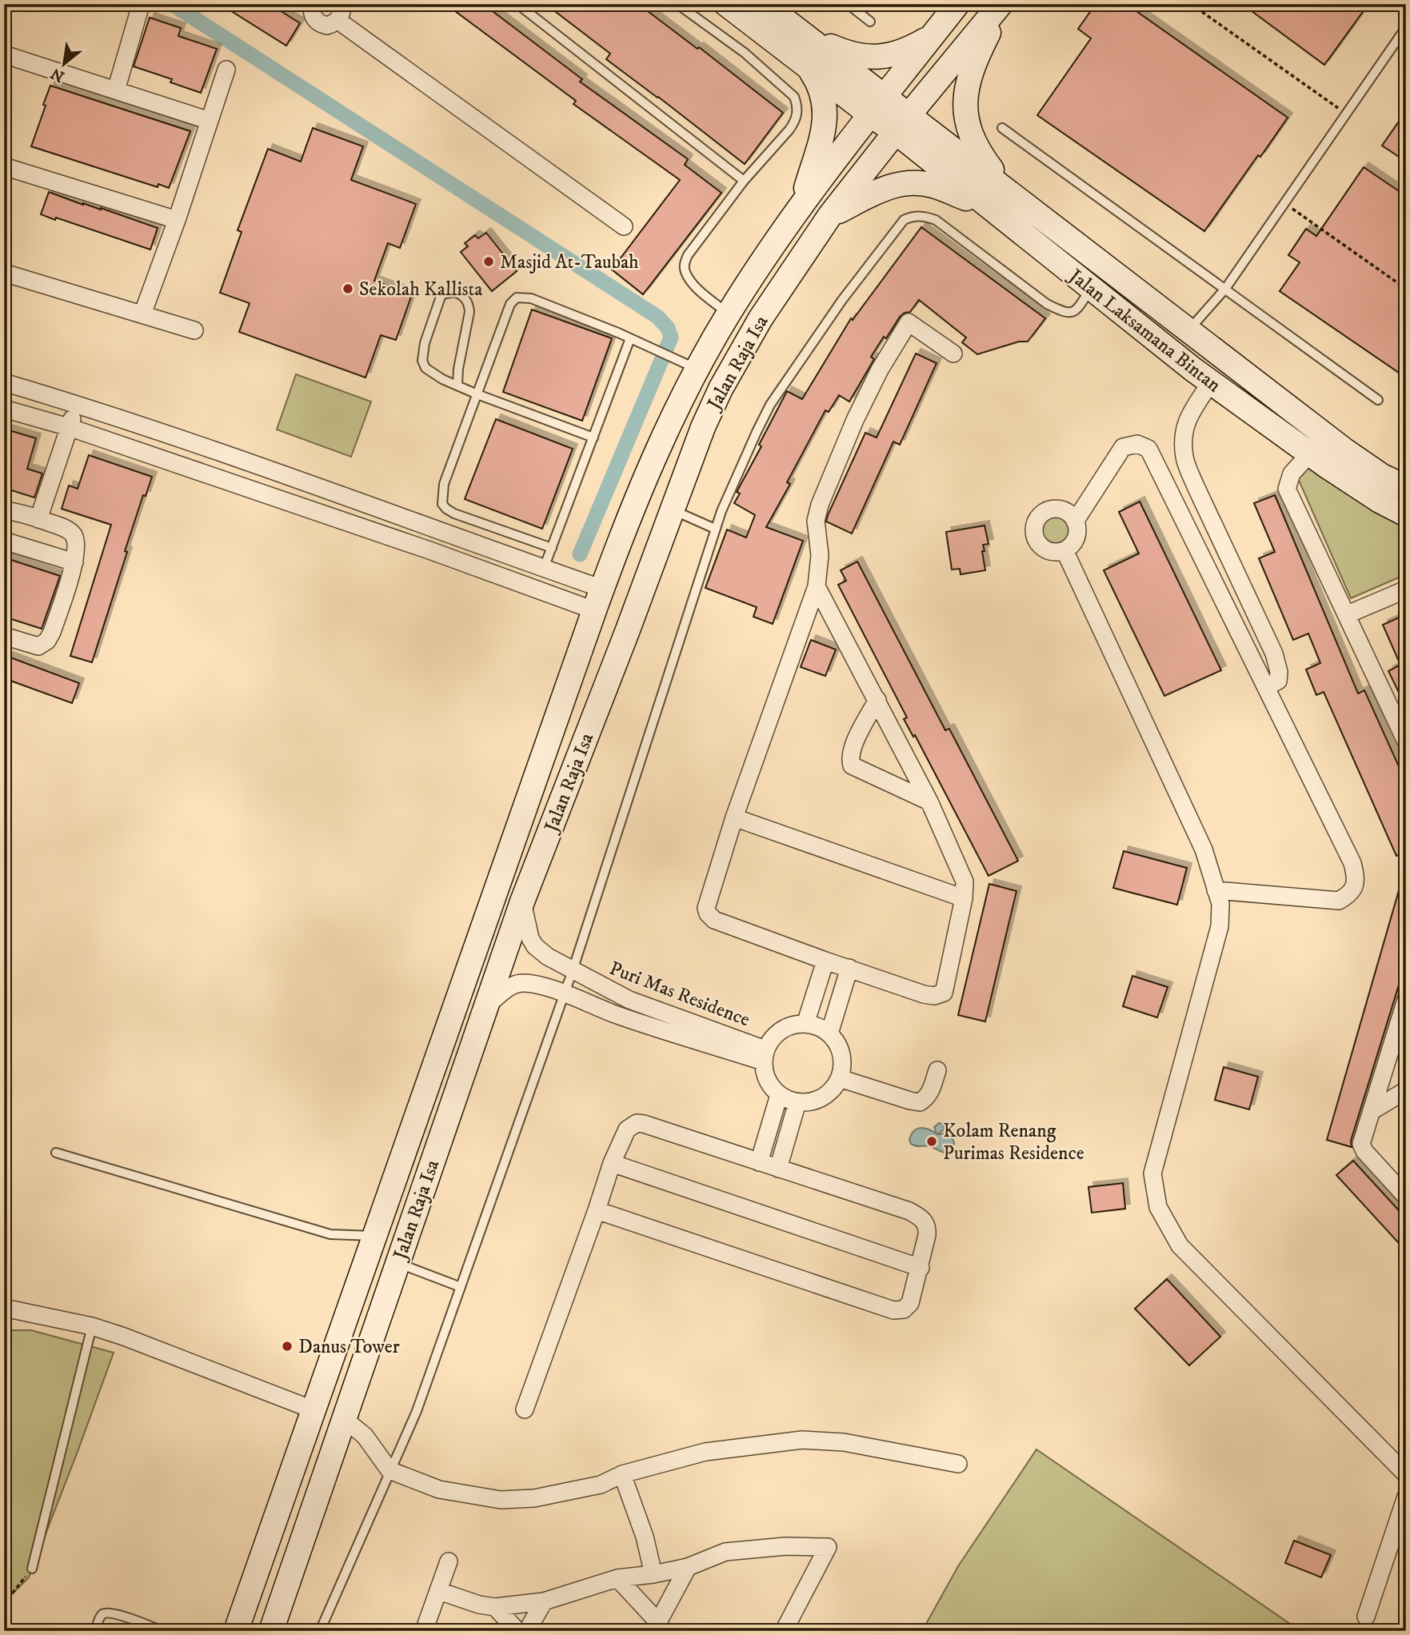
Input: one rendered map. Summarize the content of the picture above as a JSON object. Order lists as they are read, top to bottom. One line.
{"streets":{"main road":["Jalan Laksamana Bintan","Jalan Raja Isa"],"street":["Puri Mas Residence"]},"crossings":[["Jalan Laksamana Bintan","Jalan Raja Isa"],["Jalan Raja Isa","Puri Mas Residence"]],"places":["Masjid At-Taubah","Sekolah Kallista","Kolam Renang Purimas Residence","Danus Tower"],"north":"bottom left"}
